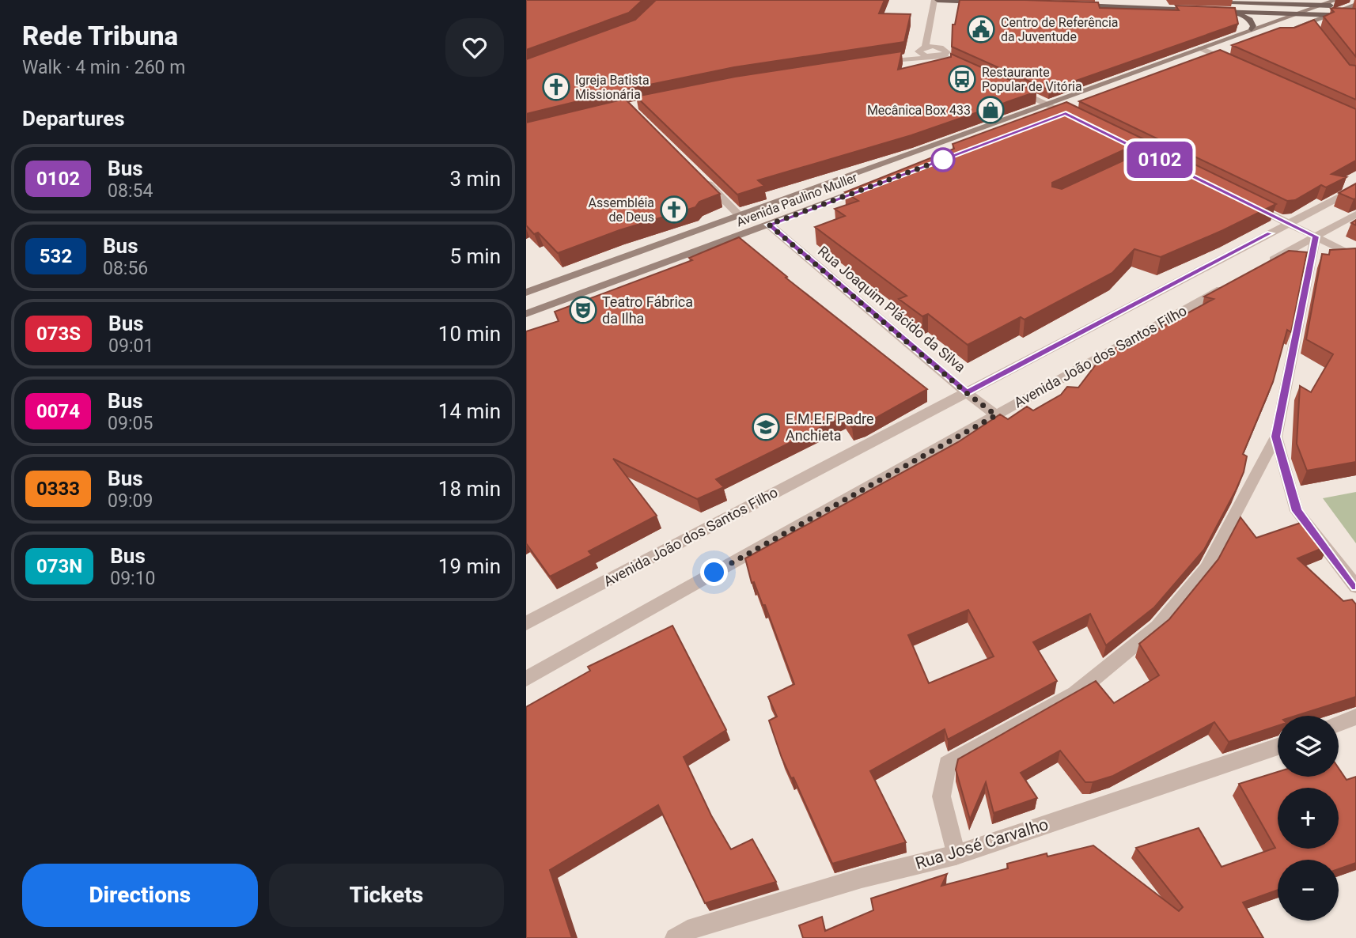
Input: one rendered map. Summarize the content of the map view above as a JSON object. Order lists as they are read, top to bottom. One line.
{"streets":{"main road":["Avenida Paulino Muller"],"street":["Rua Joaquim Plácido da Silva","Avenida João dos Santos Filho","Rua José Carvalho"]},"crossings":[["Avenida Paulino Muller","Rua Joaquim Plácido da Silva"],["Rua Joaquim Plácido da Silva","Avenida João dos Santos Filho"]],"places":{"public building":["Centro de Referência da Juventude"],"bus stop":["Restaurante Popular de Vitória"],"church":["Igreja Batista Missionária","Assembléia de Deus"],"shop":["Mecânica Box 433"],"theatre":["Teatro Fábrica da Ilha"],"school or university":["E.M.E.F Padre Anchieta"]},"lines":["bus line 0102"],"page":{"heading":[["Rede Tribuna","Walk · 4 min · 260 m"],"Departures"],"on_map":"0102","list":[{"mark":"0102","name":"Bus","note":"08:54","value":"3 min"},{"mark":"532","name":"Bus","note":"08:56","value":"5 min"},{"mark":"073S","name":"Bus","note":"09:01","value":"10 min"},{"mark":"0074","name":"Bus","note":"09:05","value":"14 min"},{"mark":"0333","name":"Bus","note":"09:09","value":"18 min"},{"mark":"073N","name":"Bus","note":"09:10","value":"19 min"}],"map_buttons":["+","−"],"buttons":["Directions","Tickets"]}}
